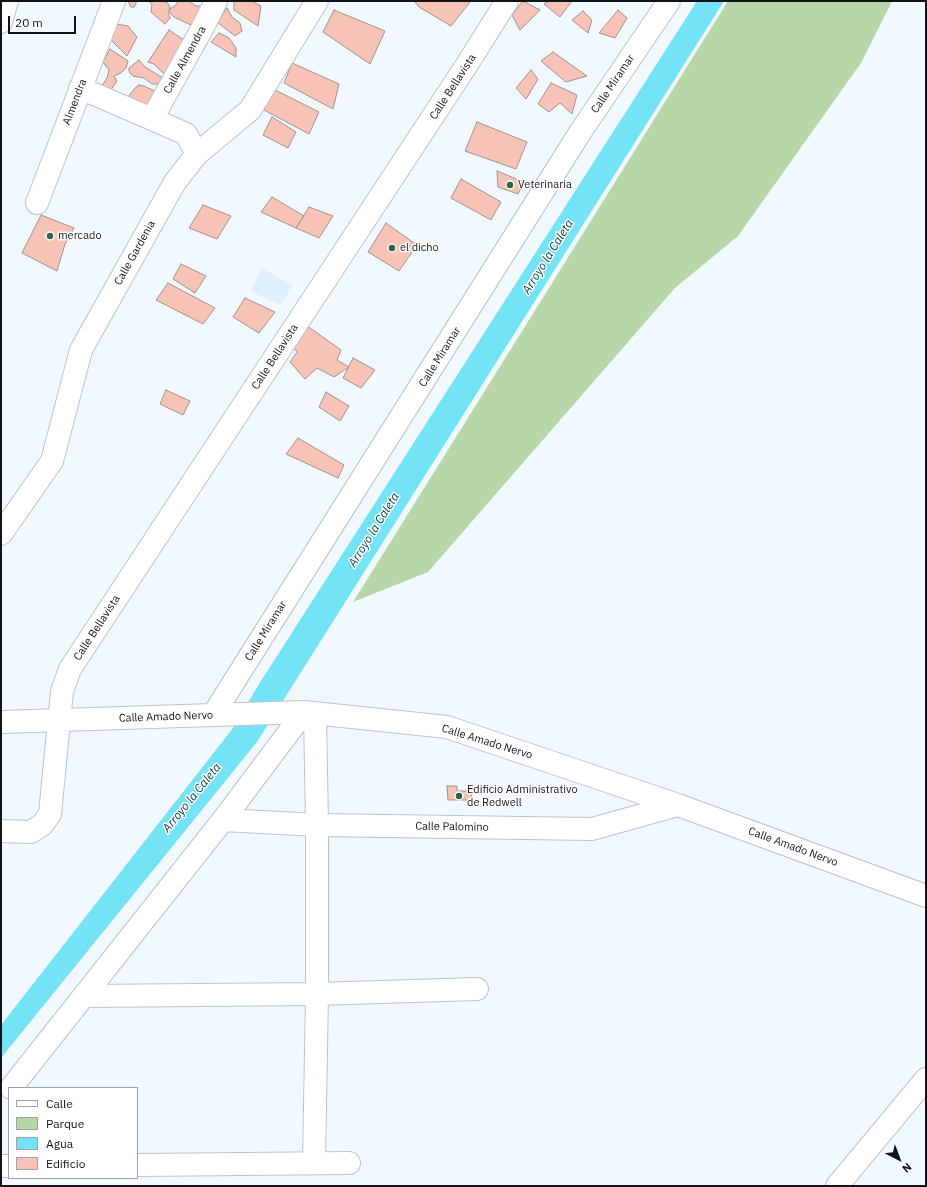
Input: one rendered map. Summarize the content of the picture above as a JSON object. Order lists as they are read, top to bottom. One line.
{"streets":{"street":["Calle Almendra","Calle Miramar","Calle Bellavista","Almendra","Calle Gardenia","Calle Amado Nervo","Calle Palomino"]},"crossings":[["Calle Miramar","Calle Amado Nervo"],["Calle Bellavista","Calle Amado Nervo"],["Calle Amado Nervo","Calle Palomino"]],"water":["Arroyo la Caleta"],"places":["Veterinaria","mercado","el dicho","Edificio Administrativo de Redwell"],"legend":["Calle","Parque","Agua","Edificio"],"scale_bar":"20 m","north":"bottom right"}
